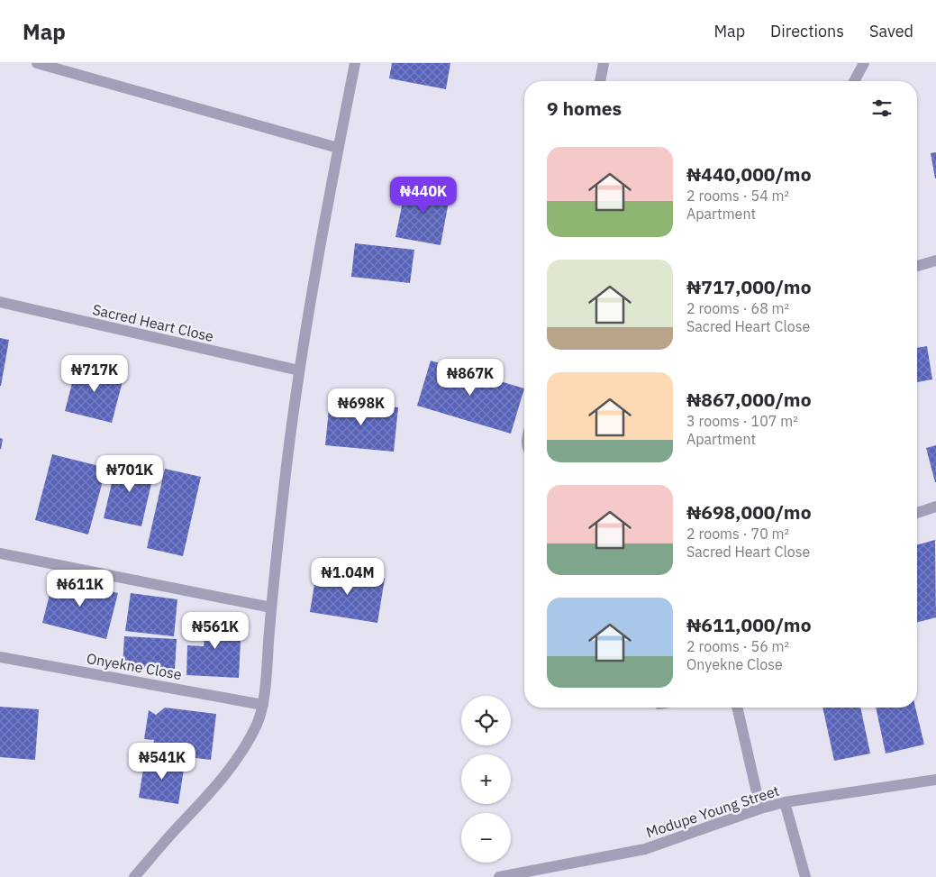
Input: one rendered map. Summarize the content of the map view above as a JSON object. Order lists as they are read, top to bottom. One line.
{"streets":{"street":["Sacred Heart Close","Onyekne Close","Modupe Young Street"]},"page":{"header":"Map","nav":["Map","Directions","Saved"],"heading":"9 homes","list":[{"name":"₦440,000/mo","note":"2 rooms · 54 m² · Apartment"},{"name":"₦717,000/mo","note":"2 rooms · 68 m² · Sacred Heart Close"},{"name":"₦867,000/mo","note":"3 rooms · 107 m² · Apartment"},{"name":"₦698,000/mo","note":"2 rooms · 70 m² · Sacred Heart Close"},{"name":"₦611,000/mo","note":"2 rooms · 56 m² · Onyekne Close"}],"price":["₦440K","₦717K","₦867K","₦698K","₦701K","₦1.04M","₦611K","₦561K","₦541K"],"map_buttons":["+","−"]}}
